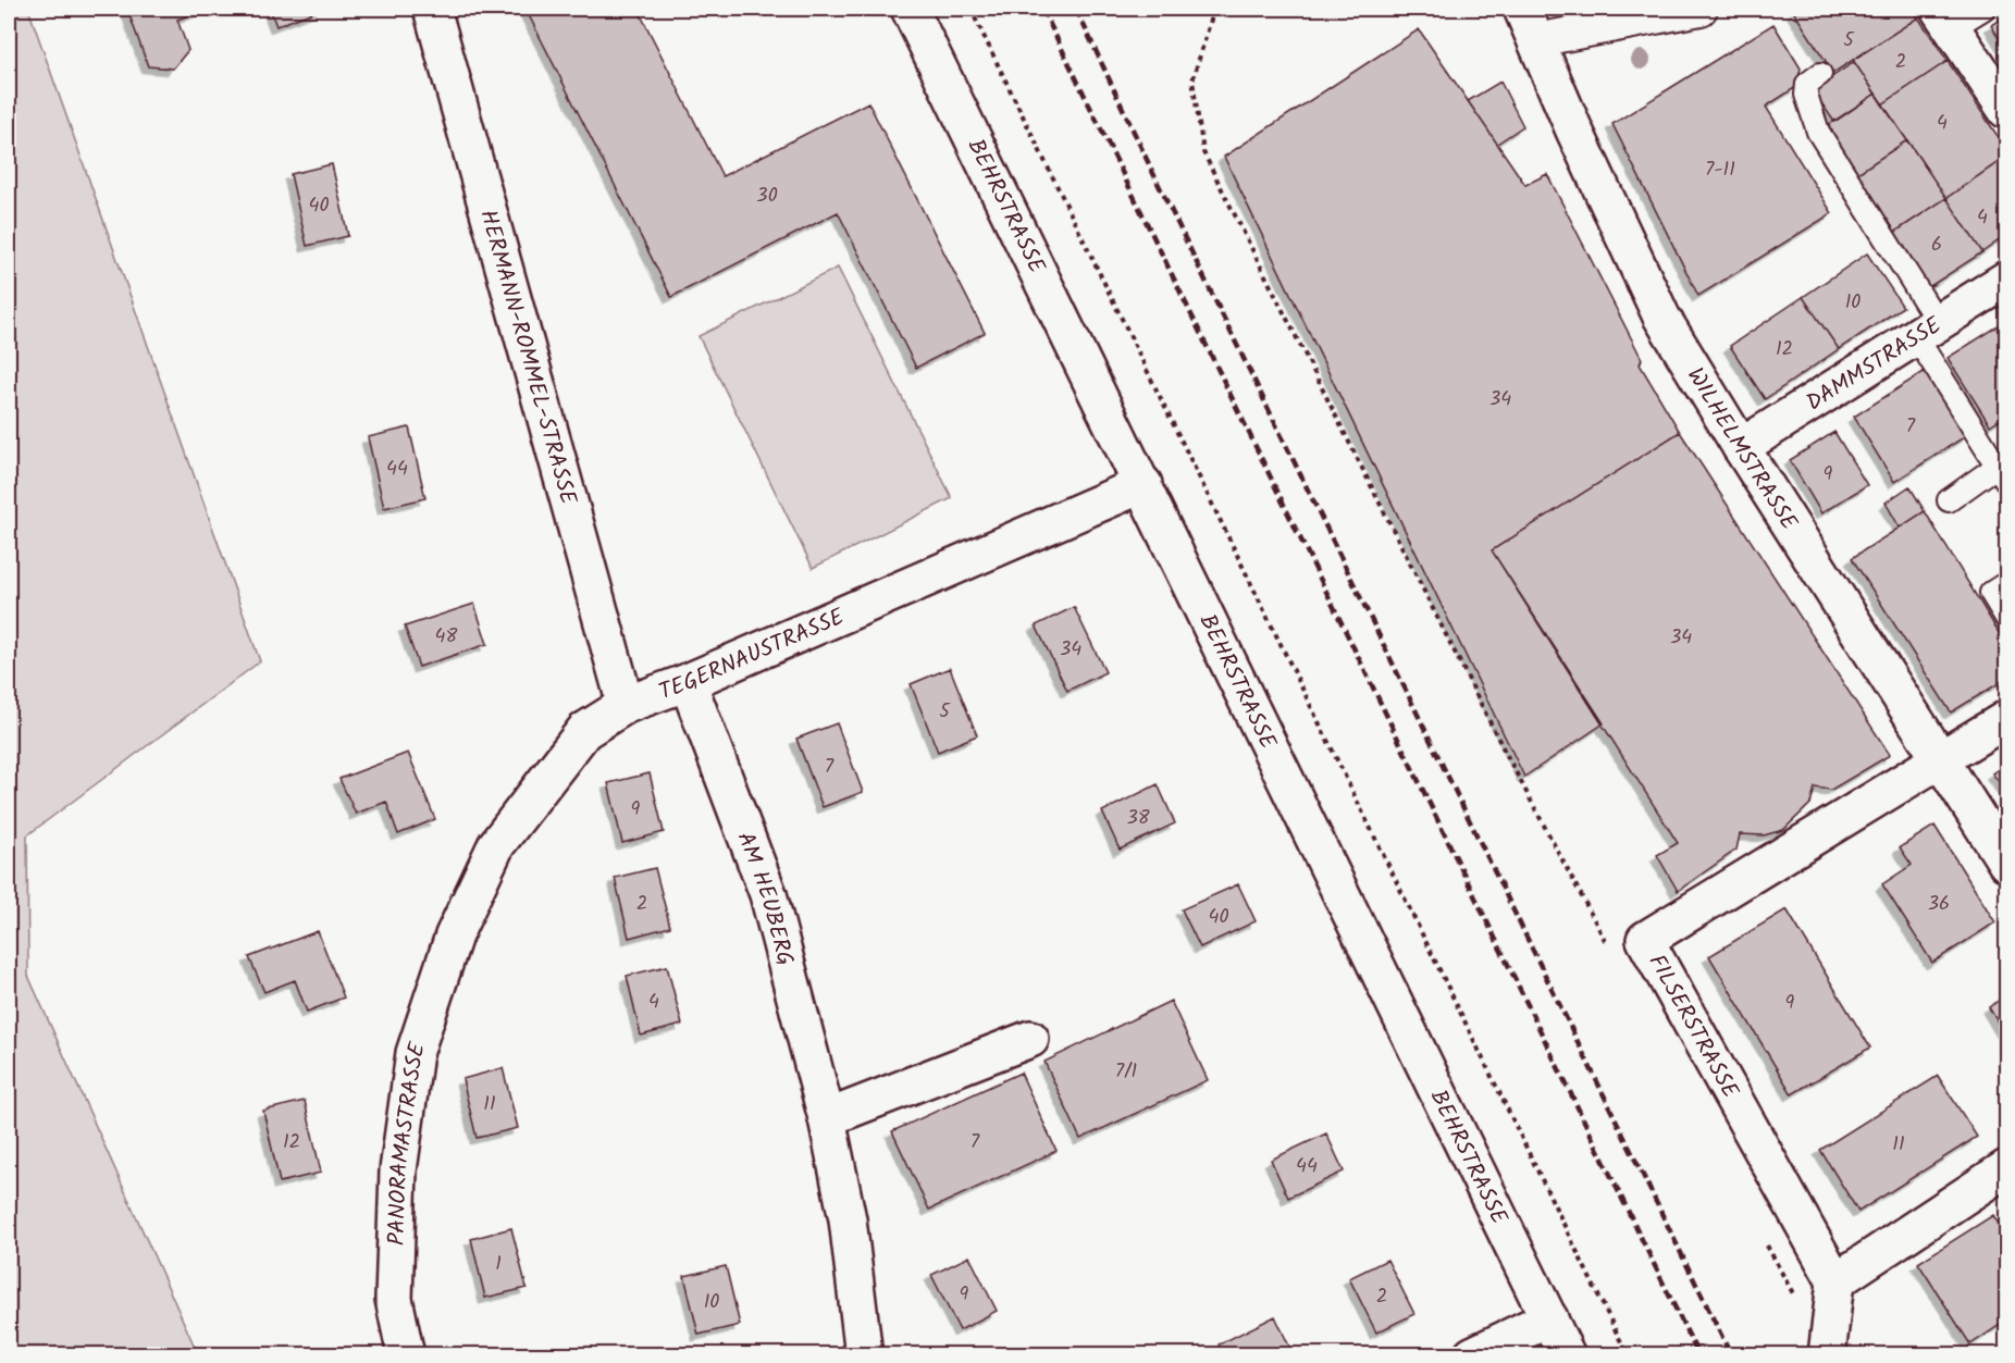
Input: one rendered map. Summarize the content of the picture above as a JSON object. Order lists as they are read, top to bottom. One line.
{"streets":{"street":["BEHRSTRASSE","HERMANN-ROMMEL-STRASSE","DAMMSTRASSE","WILHELMSTRASSE","TEGERNAUSTRASSE","AM HEUBERG","FILSERSTRASSE","PANORAMASTRASSE"]},"crossings":[["BEHRSTRASSE","TEGERNAUSTRASSE"],["HERMANN-ROMMEL-STRASSE","TEGERNAUSTRASSE"],["DAMMSTRASSE","WILHELMSTRASSE"],["WILHELMSTRASSE","FILSERSTRASSE"],["TEGERNAUSTRASSE","AM HEUBERG"],["TEGERNAUSTRASSE","PANORAMASTRASSE"]],"house_numbers":["5","2","4","7-11","30","40","4","6","10","12","34","7","44","9","48","34","34","5","7","9","38","2","36","40","4","9","7/1","11","12","7","11","44","1","9","2","10"]}
